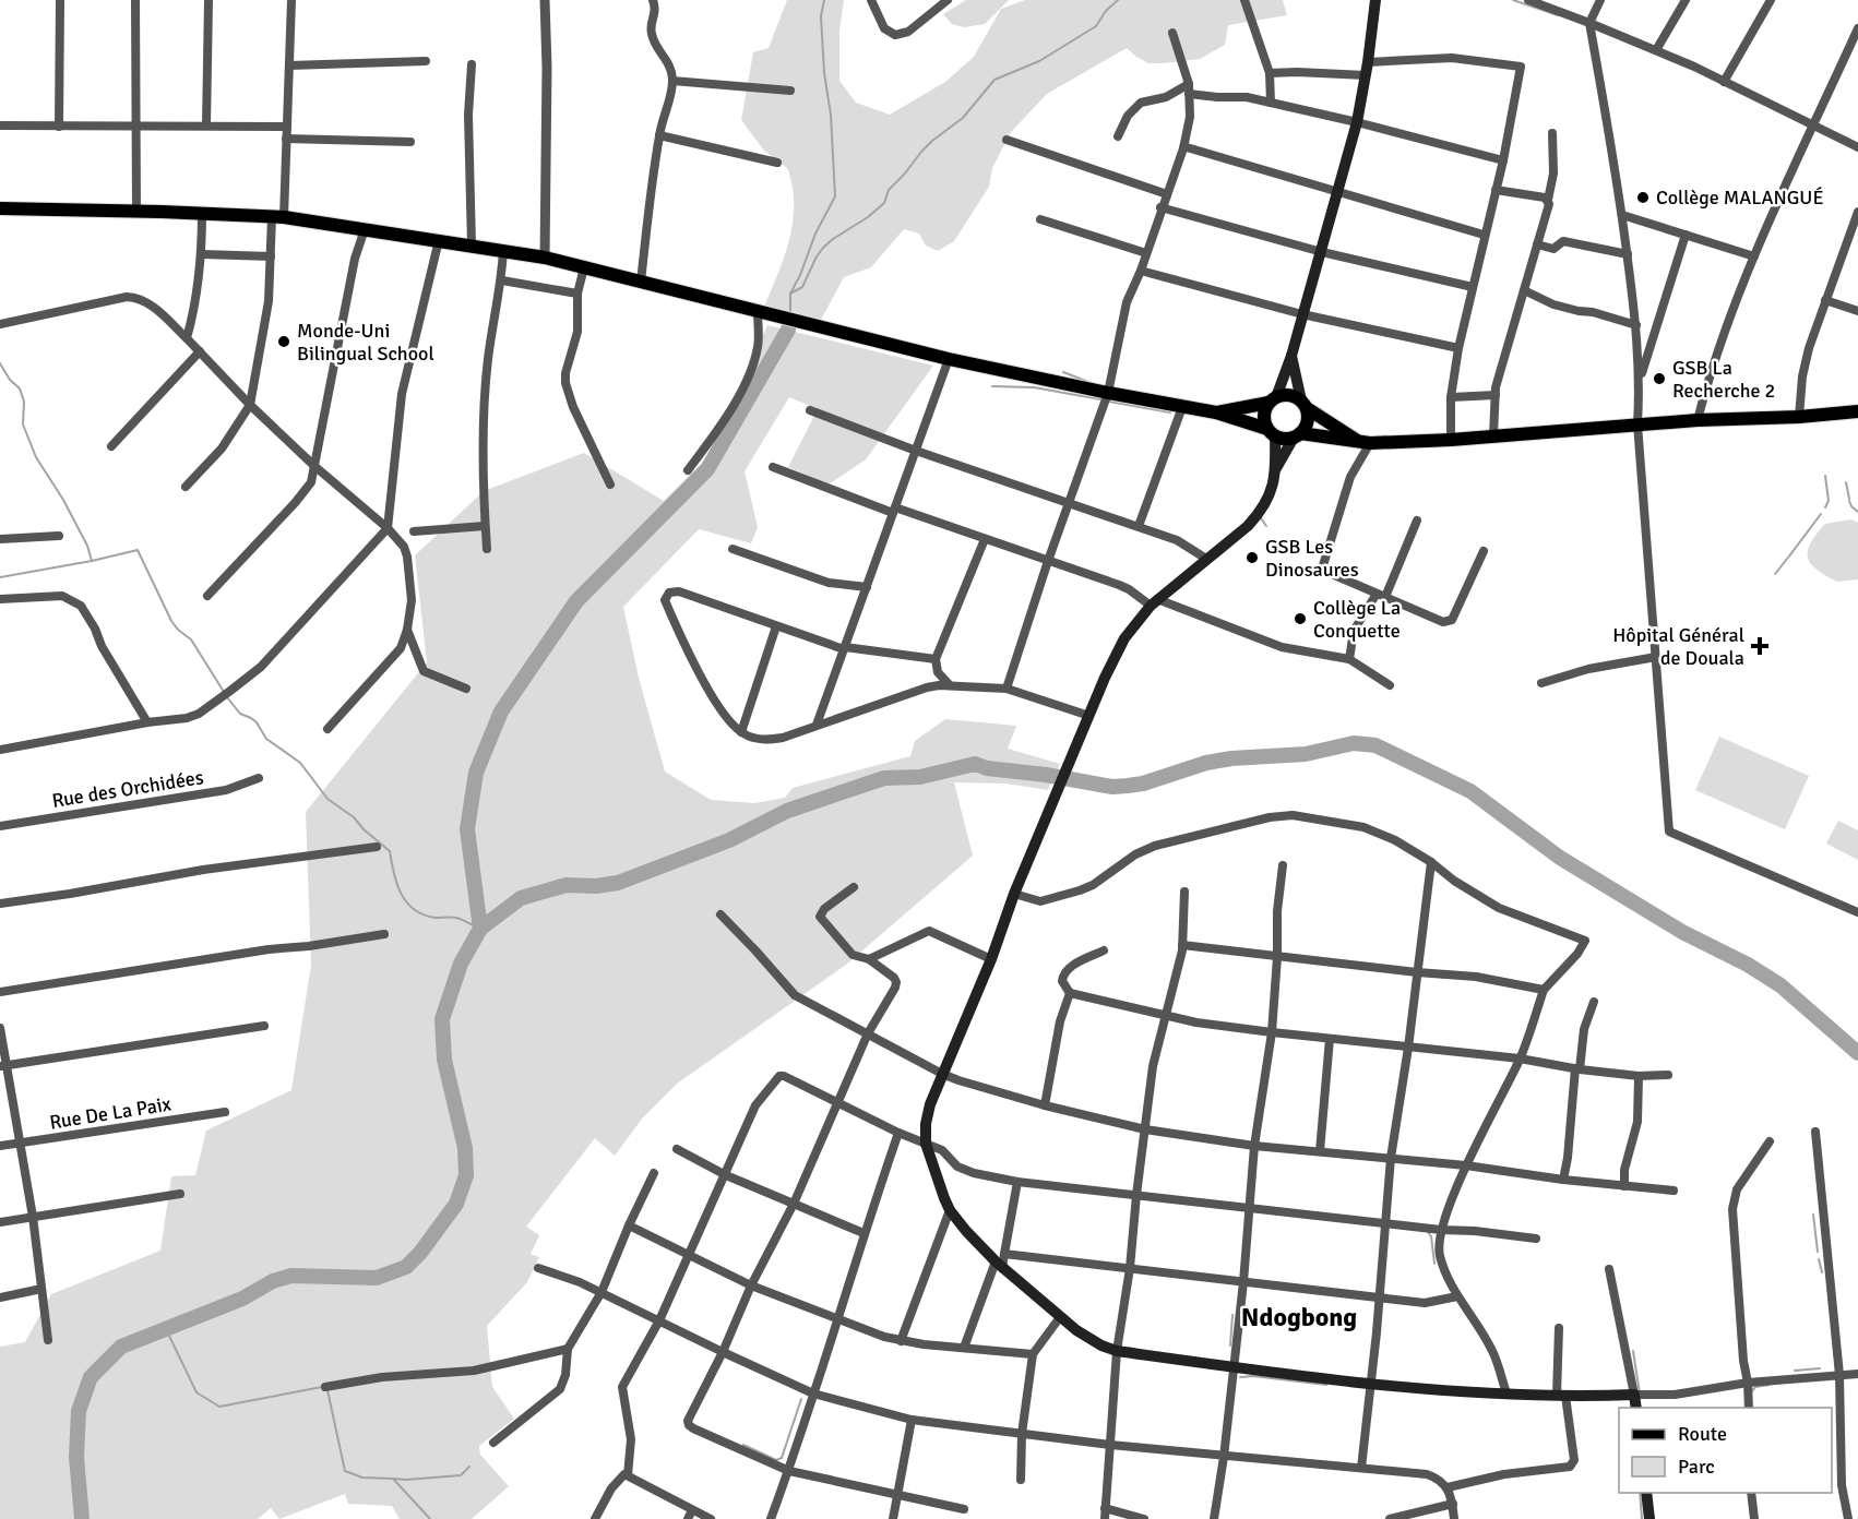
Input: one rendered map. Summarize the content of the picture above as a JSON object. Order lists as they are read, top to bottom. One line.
{"streets":{"street":["Rue des Orchidées","Rue De La Paix"]},"districts":["Ndogbong"],"places":{"other":["Collège MALANGUÉ","Monde-Uni Bilingual School","GSB La Recherche 2","GSB Les Dinosaures","Collège La Conquette"],"health":["Hôpital Général de Douala"]},"legend":["Route","Parc"]}
